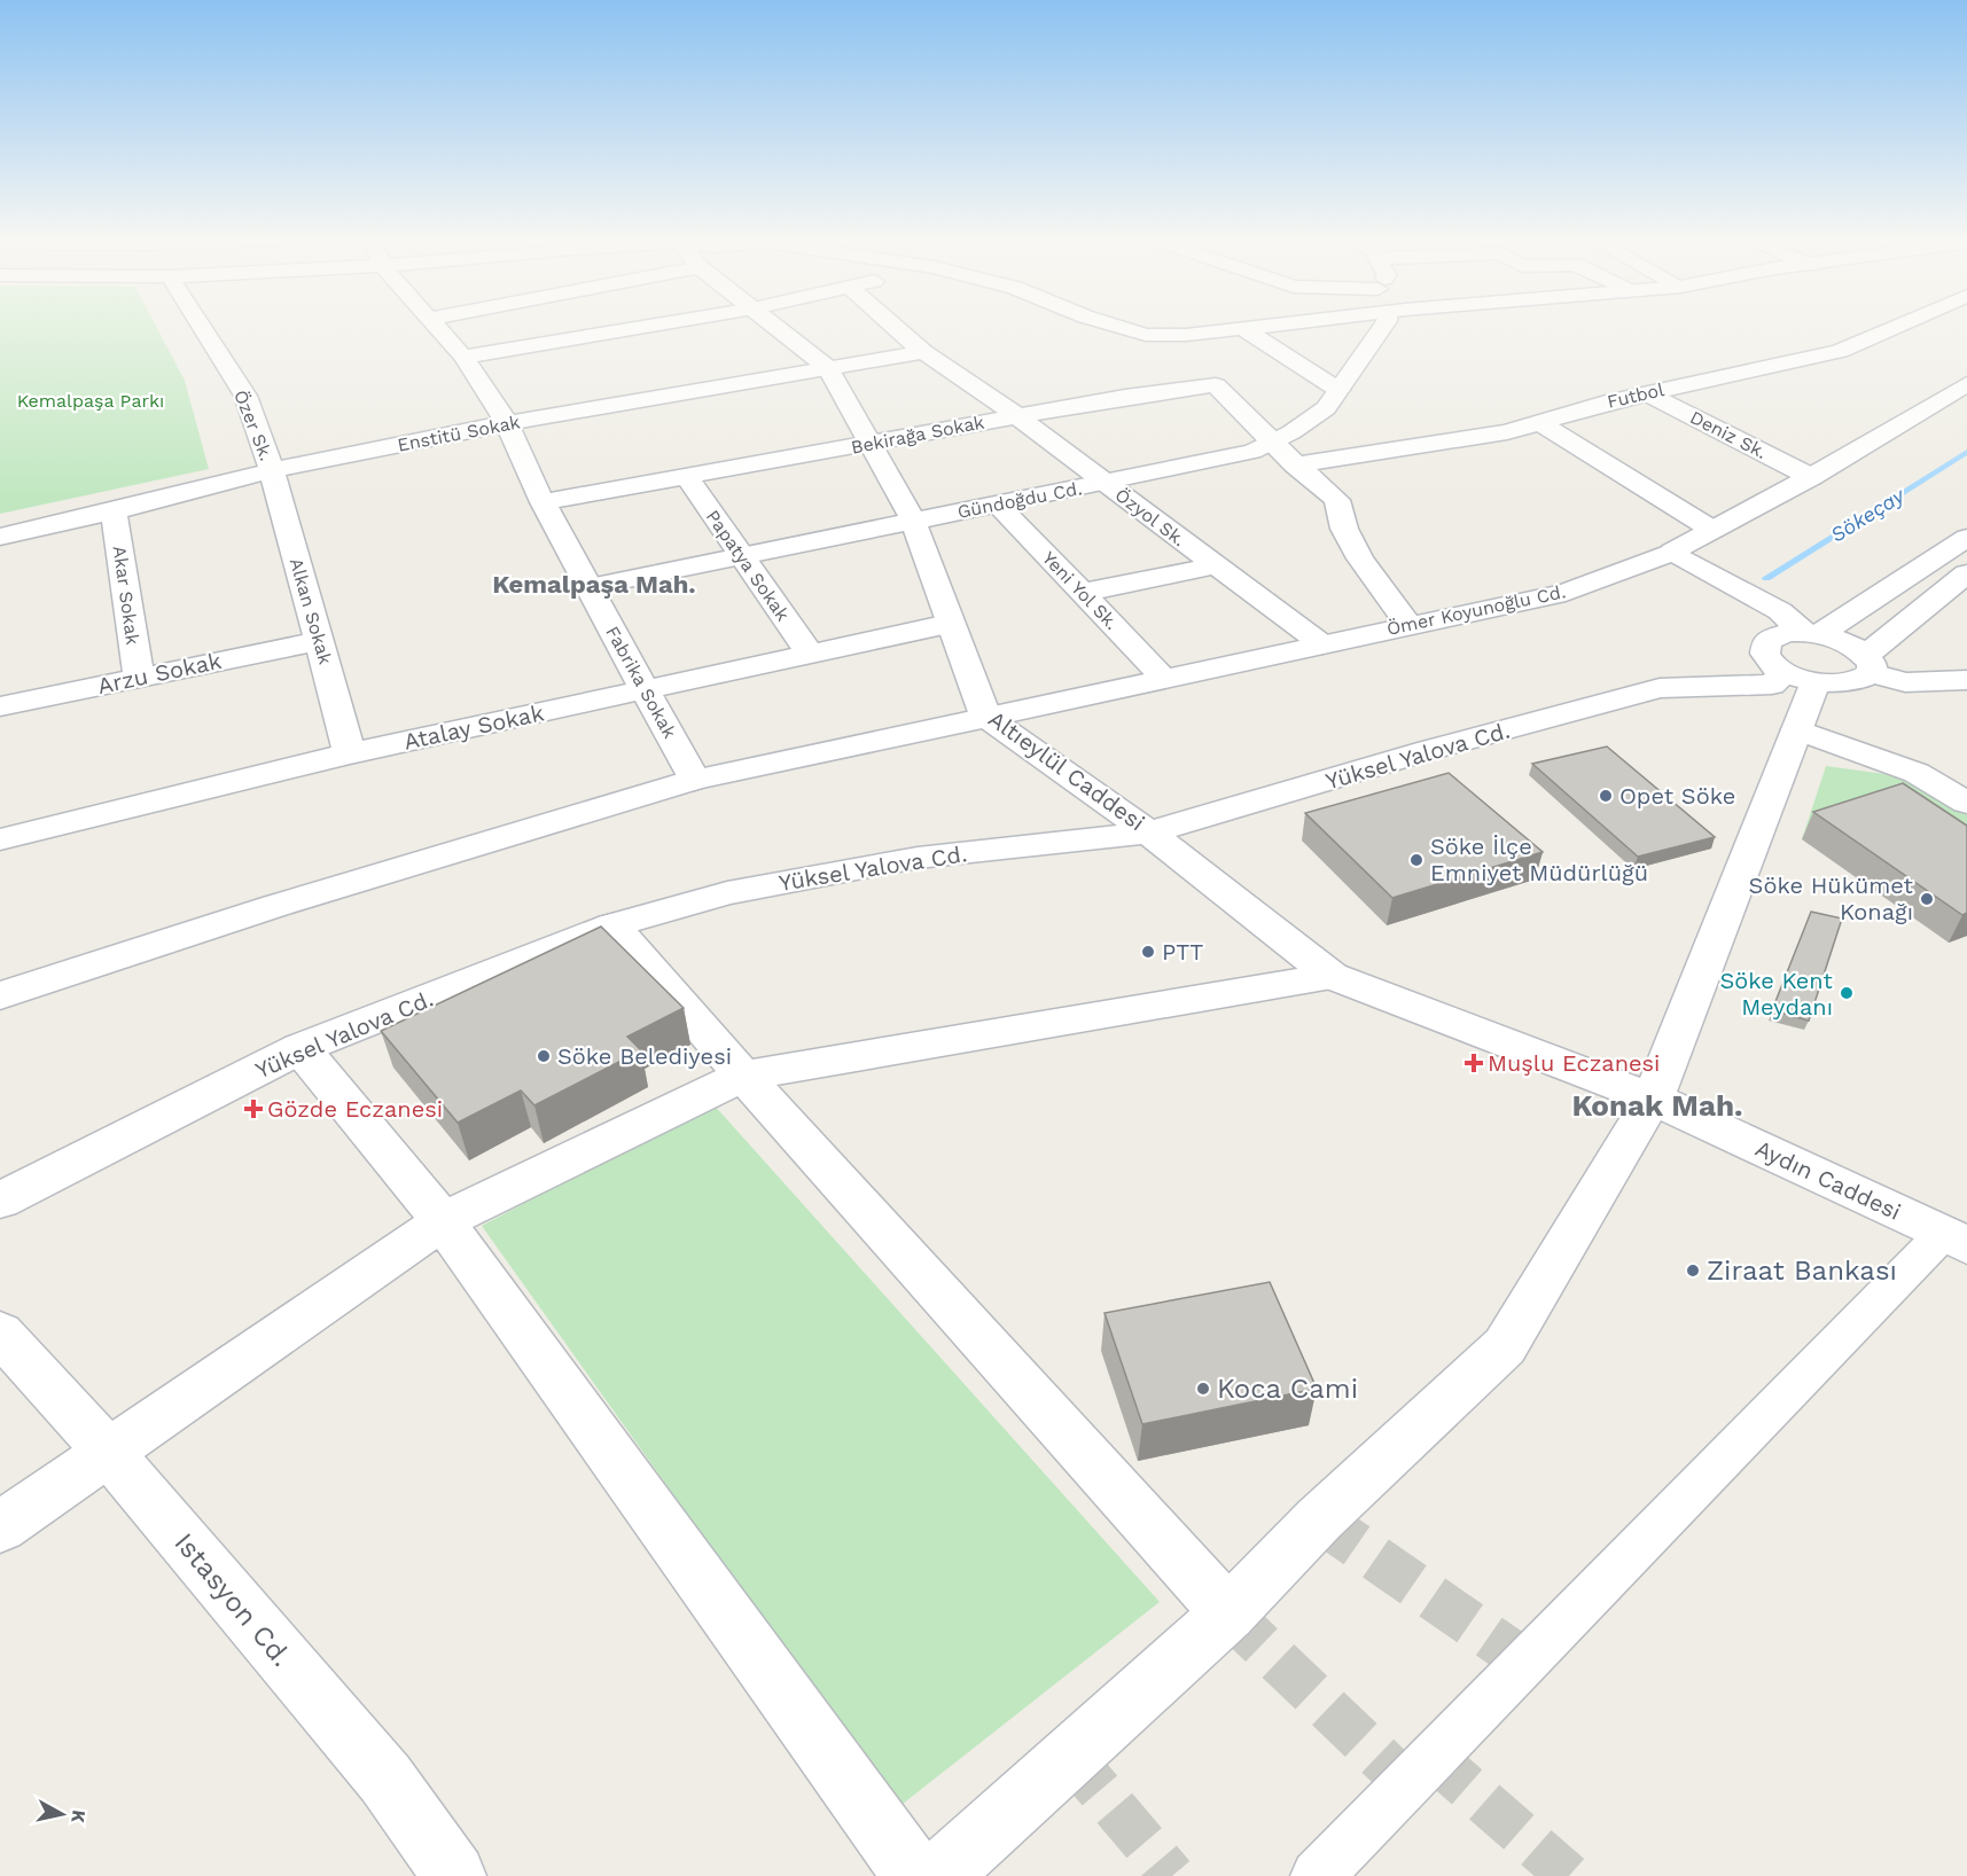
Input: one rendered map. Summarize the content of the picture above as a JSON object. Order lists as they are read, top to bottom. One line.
{"streets":{"street":["Futbol","Özer Sk.","Enstitü Sokak","Bekirağa Sokak","Deniz Sk.","Gündoğdu Cd.","Özyol Sk.","Papatya Sokak","Yeni Yol Sk.","Akar Sokak","Ömer Koyunoğlu Cd.","Alkan Sokak","Arzu Sokak","Fabrika Sokak","Atalay Sokak","Yüksel Yalova Cd.","Altıeylül Caddesi","Aydın Caddesi","Istasyon Cd."]},"crossings":[["Futbol","Deniz Sk."],["Özer Sk.","Enstitü Sokak"],["Özer Sk.","Alkan Sokak"],["Enstitü Sokak","Özyol Sk."],["Enstitü Sokak","Akar Sokak"],["Enstitü Sokak","Alkan Sokak"],["Enstitü Sokak","Fabrika Sokak"],["Enstitü Sokak","Altıeylül Caddesi"],["Bekirağa Sokak","Gündoğdu Cd."],["Bekirağa Sokak","Özyol Sk."],["Bekirağa Sokak","Papatya Sokak"],["Bekirağa Sokak","Fabrika Sokak"],["Bekirağa Sokak","Altıeylül Caddesi"],["Deniz Sk.","Ömer Koyunoğlu Cd."],["Gündoğdu Cd.","Özyol Sk."],["Gündoğdu Cd.","Papatya Sokak"],["Gündoğdu Cd.","Yeni Yol Sk."],["Gündoğdu Cd.","Fabrika Sokak"],["Gündoğdu Cd.","Altıeylül Caddesi"],["Özyol Sk.","Ömer Koyunoğlu Cd."],["Papatya Sokak","Atalay Sokak"],["Yeni Yol Sk.","Ömer Koyunoğlu Cd."],["Akar Sokak","Arzu Sokak"],["Ömer Koyunoğlu Cd.","Fabrika Sokak"],["Ömer Koyunoğlu Cd.","Altıeylül Caddesi"],["Alkan Sokak","Arzu Sokak"],["Alkan Sokak","Atalay Sokak"],["Fabrika Sokak","Atalay Sokak"],["Atalay Sokak","Altıeylül Caddesi"],["Yüksel Yalova Cd.","Altıeylül Caddesi"],["Altıeylül Caddesi","Aydın Caddesi"]],"districts":["Kemalpaşa Mah.","Konak Mah."],"water":["Sökeçay"],"parks":["Kemalpaşa Parkı"],"places":{"other":["Opet Söke","Söke İlçe Emniyet Müdürlüğü","Söke Hükümet Konağı","PTT","Söke Kent Meydanı","Söke Belediyesi","Ziraat Bankası","Koca Cami"],"health":["Muşlu Eczanesi","Gözde Eczanesi"]},"north":"right"}
